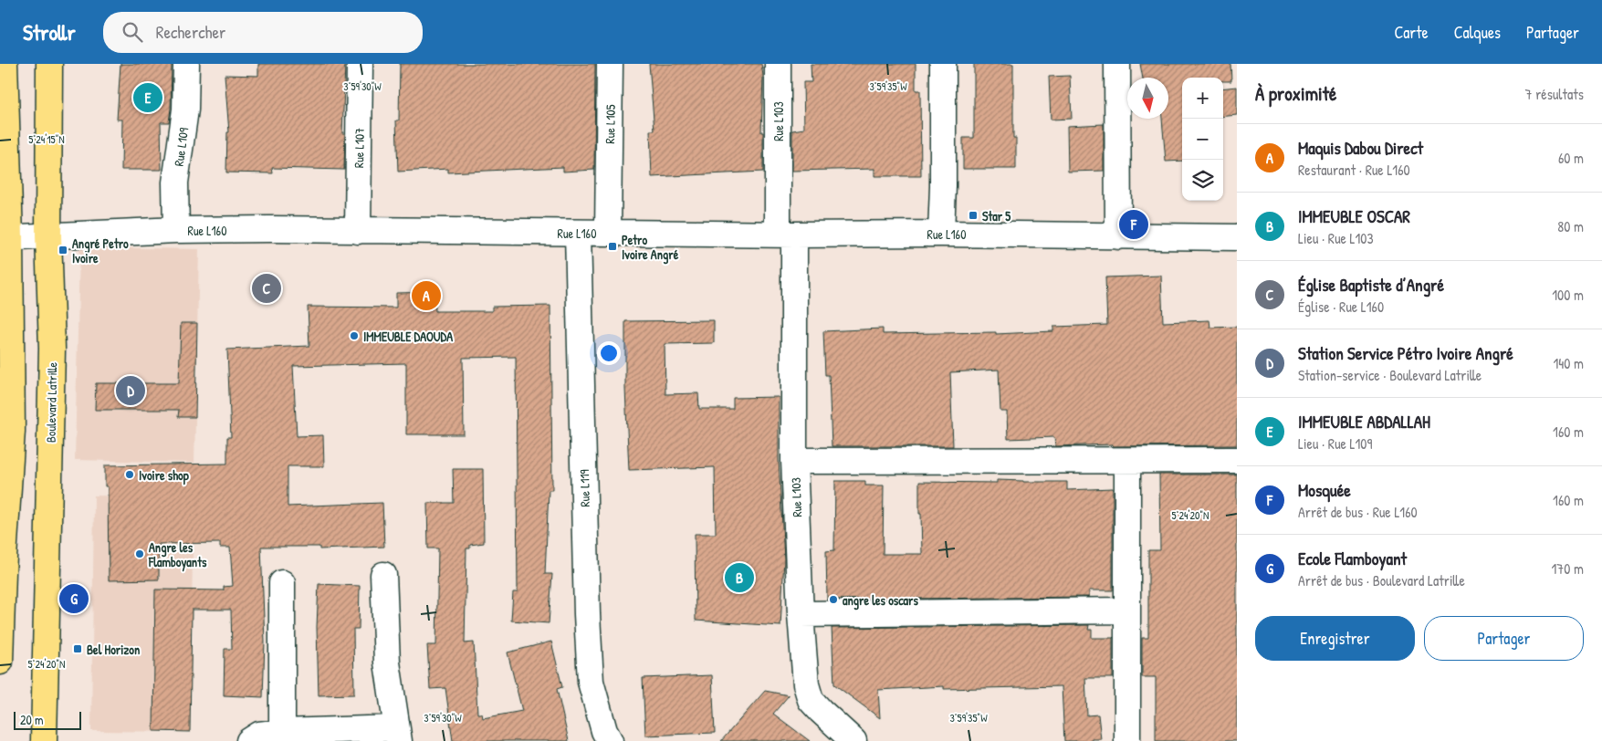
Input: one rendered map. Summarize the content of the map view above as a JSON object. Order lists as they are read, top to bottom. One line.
{"streets":{"main road":["Boulevard Latrille"],"street":["Rue L103","Rue L105","Rue L109","Rue L107","Rue L160","Rue L119"]},"crossings":[["Rue L103","Rue L160"],["Rue L105","Rue L160"],["Rue L109","Rue L160"],["Rue L107","Rue L160"],["Rue L160","Boulevard Latrille"],["Rue L160","Rue L119"]],"places":{"transit":["Star 5","Petro Ivoire Angré","Angré Petro Ivoire","Bel Horizon"],"other":["IMMEUBLE DAOUDA","Ivoire shop","Angre les Flamboyants","angre les oscars"]},"scale_bar":"20 m","north":"bottom","page":{"header":"Strollr","search":"Rechercher","nav":["Carte","Calques","Partager"],"heading":["À proximité","7 résultats"],"map_buttons":["+","−"],"pins":["E","F","C","A","D","B","G"],"list":[{"mark":"A","name":"Maquis Dabou Direct","note":"Restaurant · Rue L160","value":"60 m"},{"mark":"B","name":"IMMEUBLE OSCAR","note":"Lieu · Rue L103","value":"80 m"},{"mark":"C","name":"Église Baptiste d’Angré","note":"Église · Rue L160","value":"100 m"},{"mark":"D","name":"Station Service Pétro Ivoire Angré","note":"Station-service · Boulevard Latrille","value":"140 m"},{"mark":"E","name":"IMMEUBLE ABDALLAH","note":"Lieu · Rue L109","value":"160 m"},{"mark":"F","name":"Mosquée","note":"Arrêt de bus · Rue L160","value":"160 m"},{"mark":"G","name":"Ecole Flamboyant","note":"Arrêt de bus · Boulevard Latrille","value":"170 m"}],"buttons":["Enregistrer","Partager"],"scale":"20 m"},"coordinates":["3°59'30\"W","3°59'35\"W","5°24'15\"N","5°24'20\"N"]}
